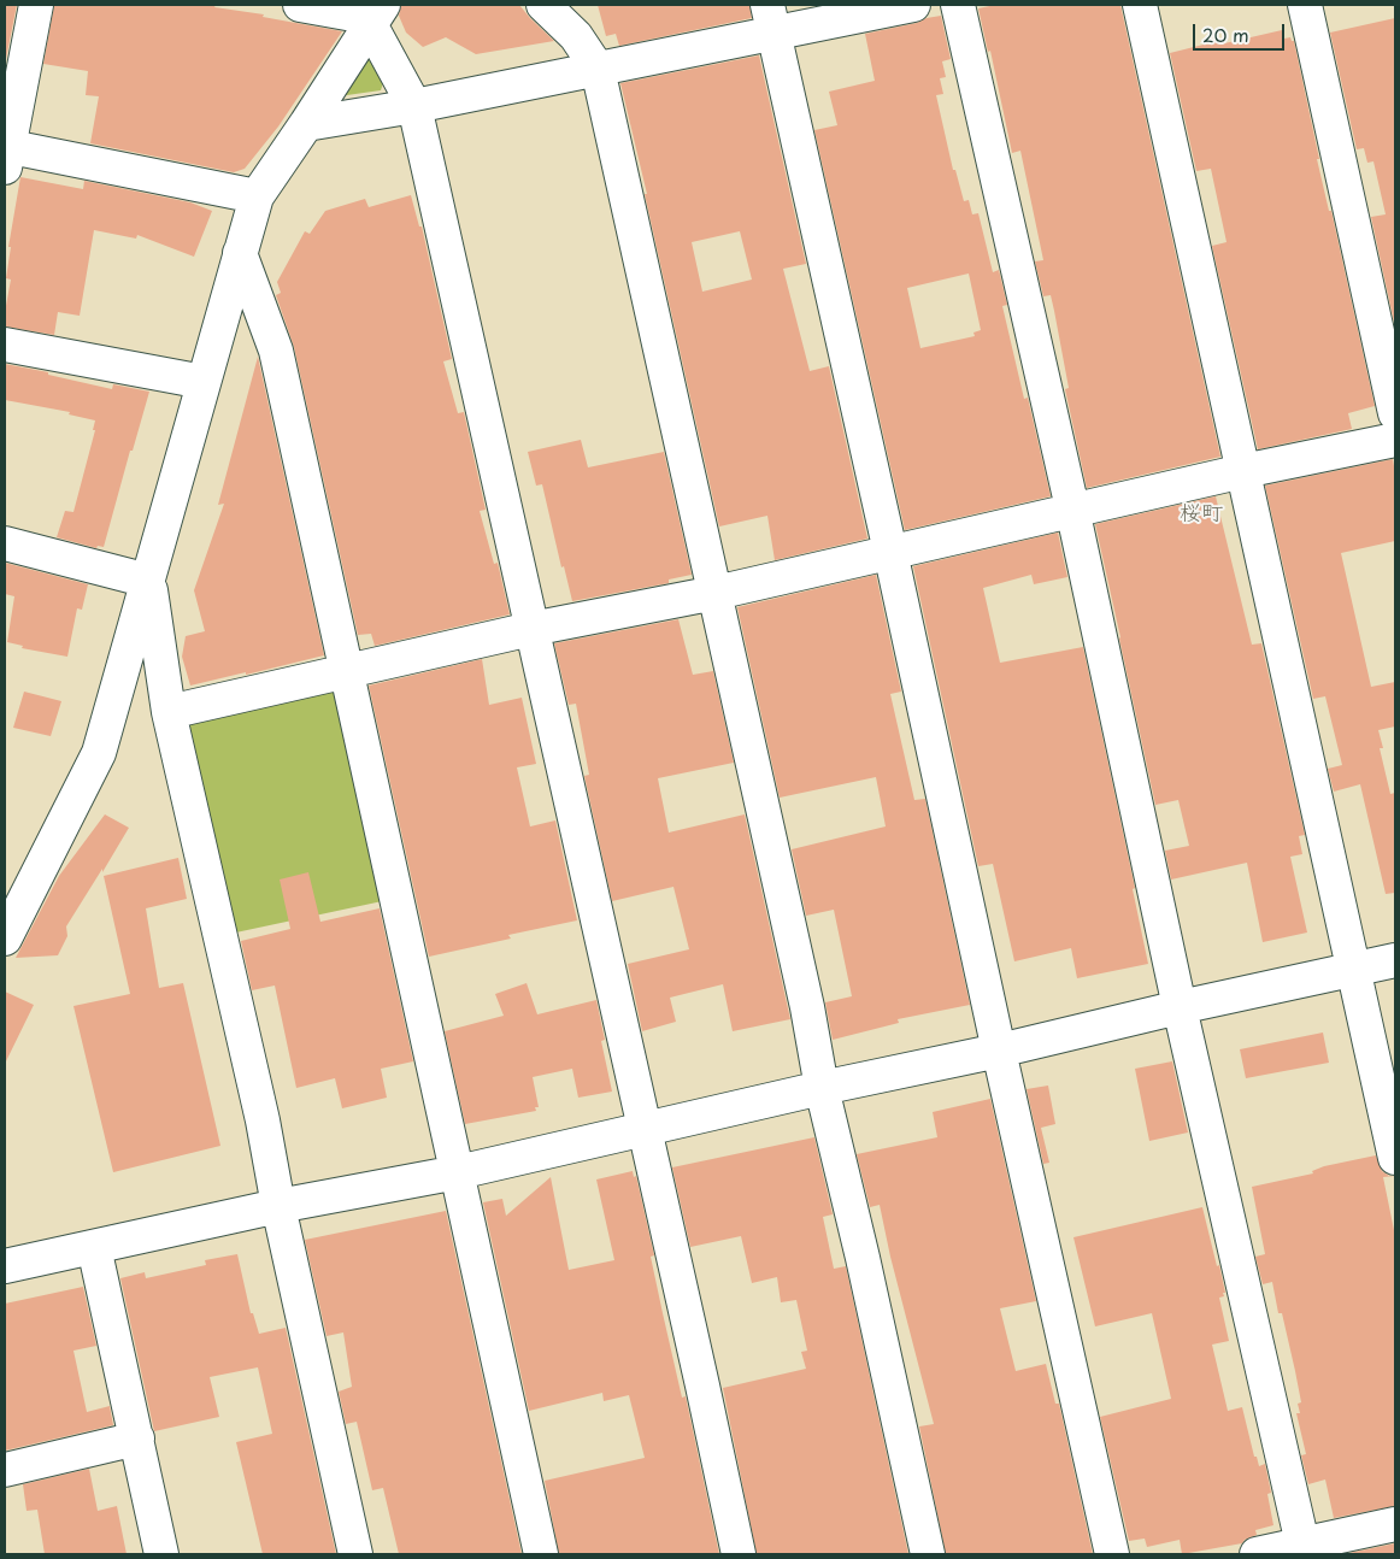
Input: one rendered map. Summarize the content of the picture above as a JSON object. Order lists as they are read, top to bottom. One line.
{"districts":["桜町"],"scale_bar":"20 m"}
